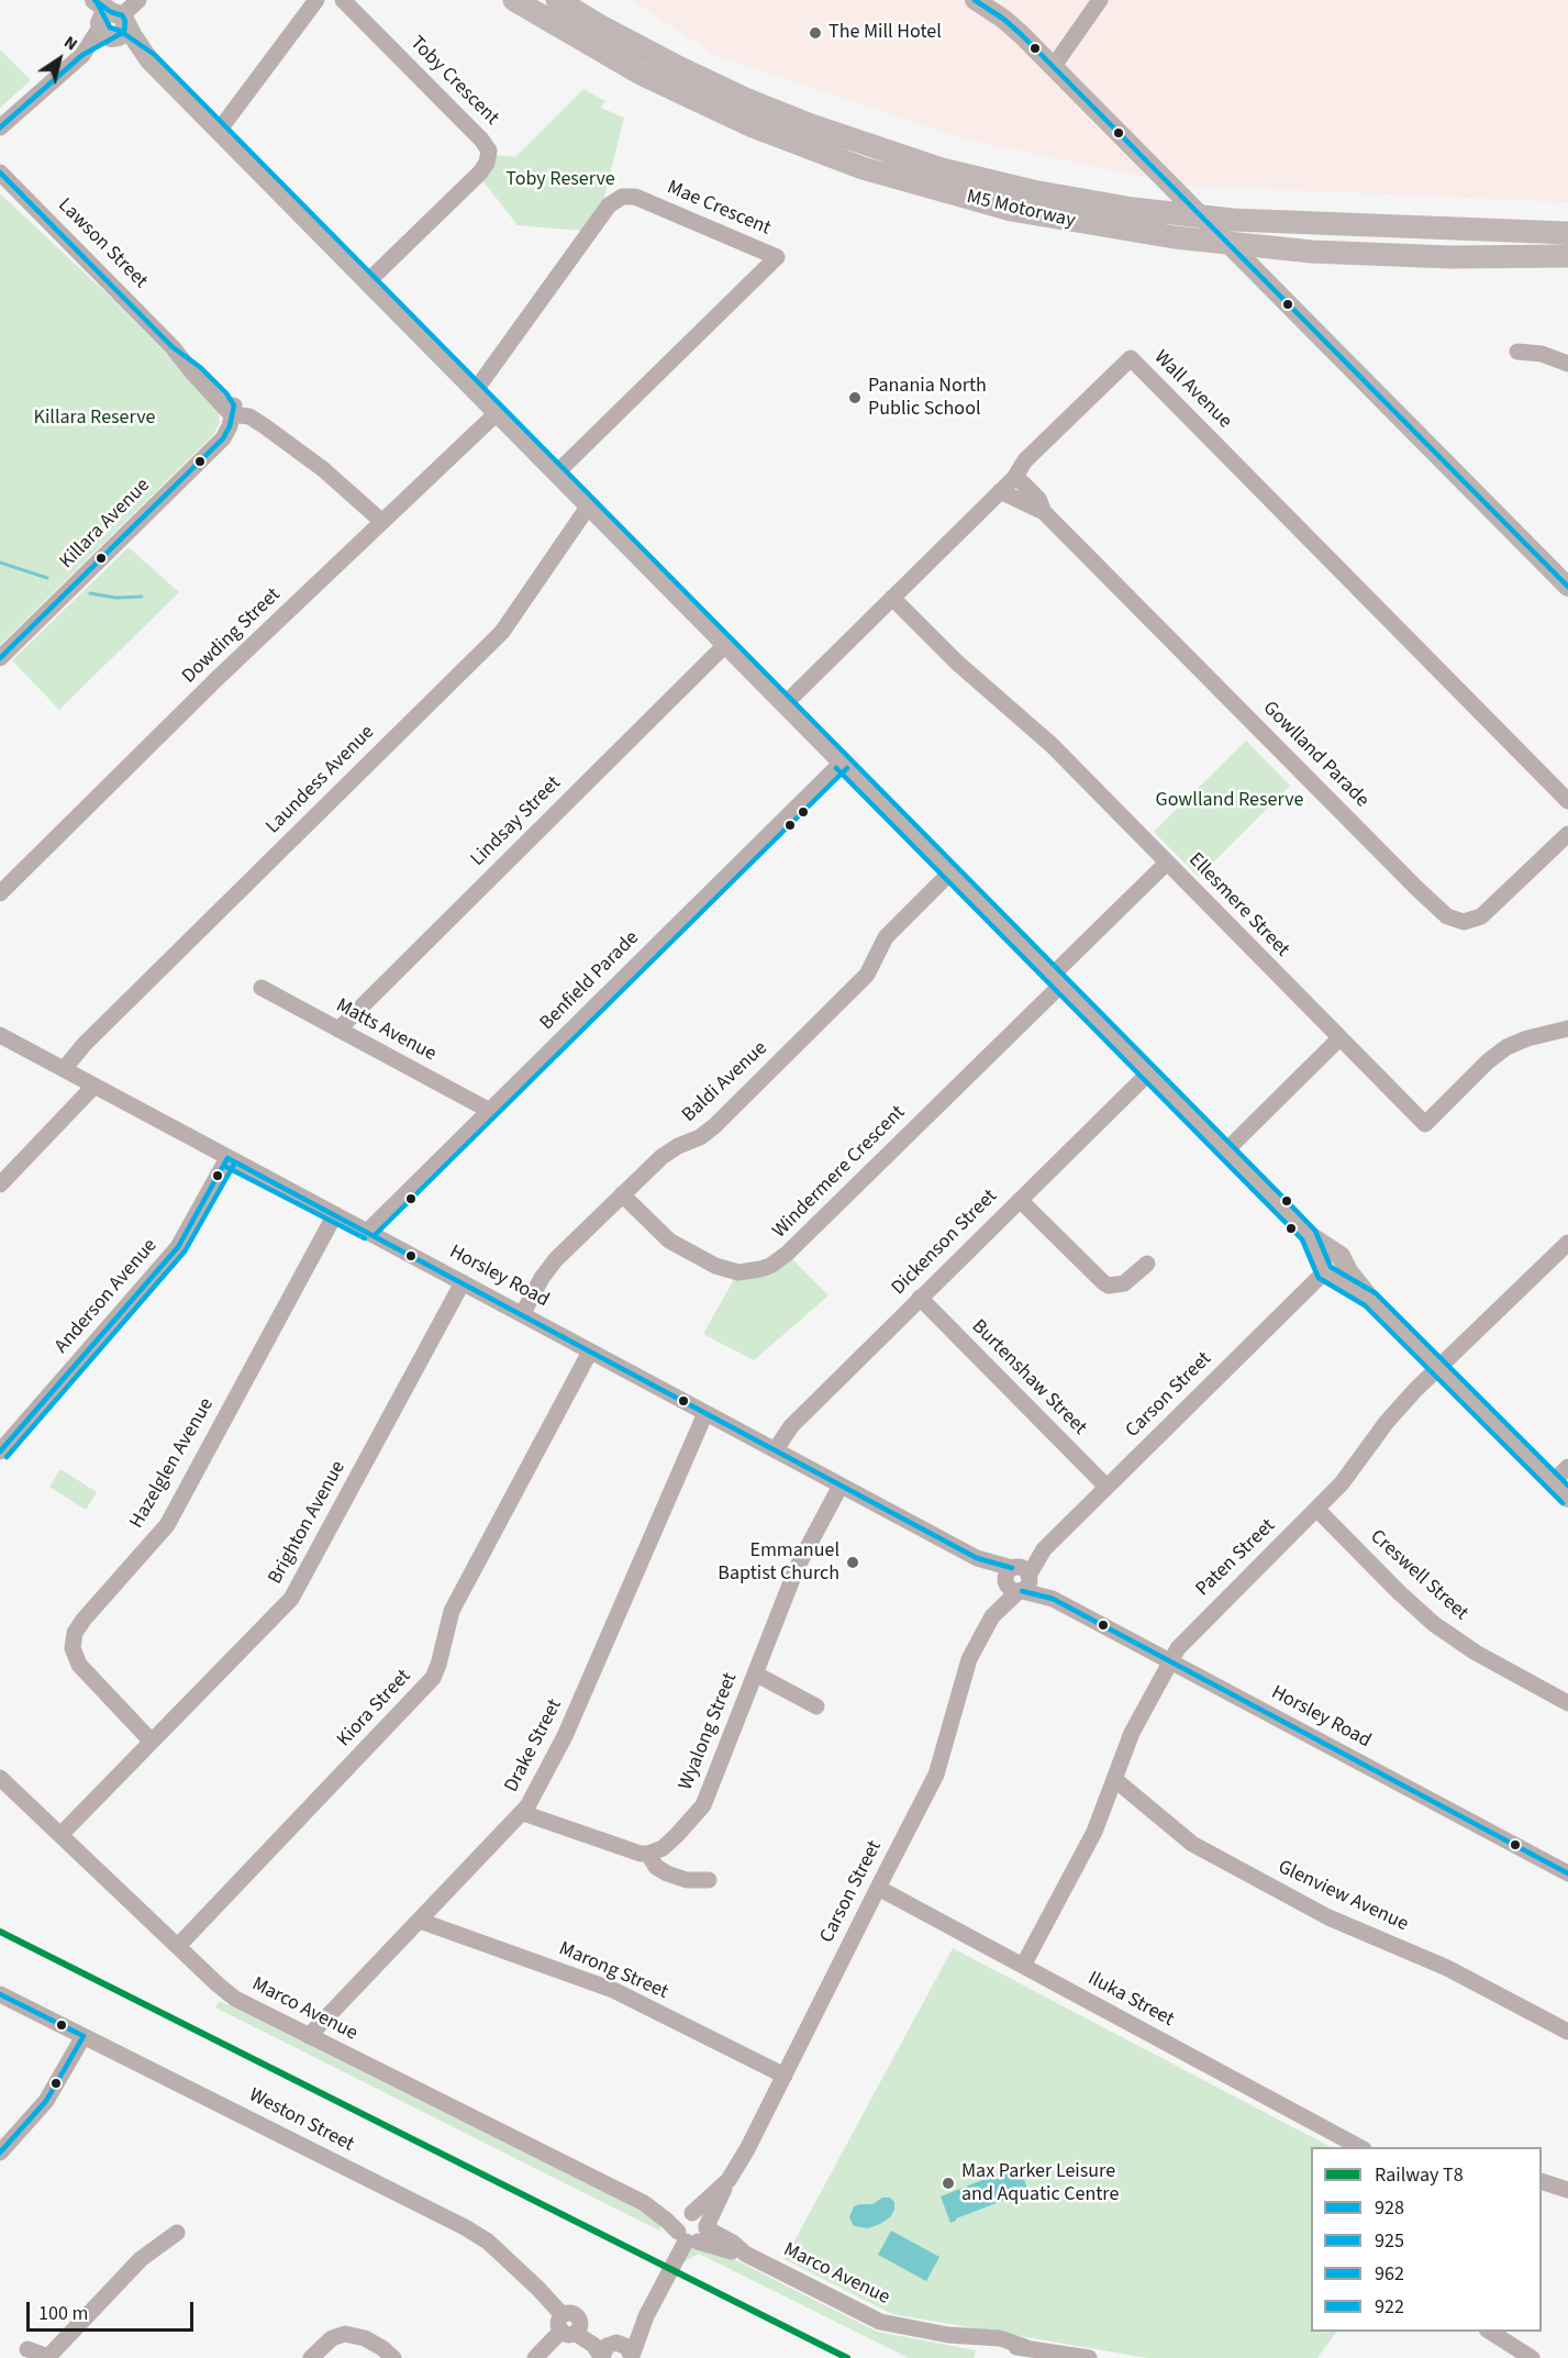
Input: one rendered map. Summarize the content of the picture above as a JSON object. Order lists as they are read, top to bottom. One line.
{"streets":{"highway":["M5 Motorway"],"street":["Toby Crescent","Mae Crescent","Lawson Street","Wall Avenue","Killara Avenue","Dowding Street","Gowlland Parade","Laundess Avenue","Lindsay Street","Ellesmere Street","Benfield Parade","Matts Avenue","Baldi Avenue","Windermere Crescent","Dickenson Street","Horsley Road","Anderson Avenue","Burtenshaw Street","Carson Street","Hazelglen Avenue","Brighton Avenue","Paten Street","Creswell Street","Kiora Street","Wyalong Street","Drake Street","Glenview Avenue","Marong Street","Iluka Street","Marco Avenue","Weston Street"]},"crossings":[["Lawson Street","Killara Avenue"],["Wall Avenue","Gowlland Parade"],["Wall Avenue","Ellesmere Street"],["Laundess Avenue","Horsley Road"],["Lindsay Street","Matts Avenue"],["Ellesmere Street","Windermere Crescent"],["Benfield Parade","Matts Avenue"],["Benfield Parade","Horsley Road"],["Baldi Avenue","Windermere Crescent"],["Baldi Avenue","Horsley Road"],["Dickenson Street","Horsley Road"],["Dickenson Street","Burtenshaw Street"],["Horsley Road","Anderson Avenue"],["Horsley Road","Carson Street"],["Horsley Road","Hazelglen Avenue"],["Horsley Road","Brighton Avenue"],["Horsley Road","Paten Street"],["Horsley Road","Kiora Street"],["Horsley Road","Wyalong Street"],["Horsley Road","Drake Street"],["Burtenshaw Street","Carson Street"],["Carson Street","Marong Street"],["Carson Street","Iluka Street"],["Carson Street","Marco Avenue"],["Carson Street","Weston Street"],["Hazelglen Avenue","Brighton Avenue"],["Brighton Avenue","Marco Avenue"],["Paten Street","Creswell Street"],["Paten Street","Glenview Avenue"],["Paten Street","Iluka Street"],["Kiora Street","Marco Avenue"],["Drake Street","Marong Street"],["Drake Street","Marco Avenue"]],"parks":["Toby Reserve","Killara Reserve","Gowlland Reserve"],"places":["The Mill Hotel","Panania North Public School","Emmanuel Baptist Church","Max Parker Leisure and Aquatic Centre"],"lines":["transit line 928","transit line 962","transit line 922","transit line 925","rail line T8"],"legend":["Railway T8","928","925","962","922"],"scale_bar":"100 m","north":"top right"}
